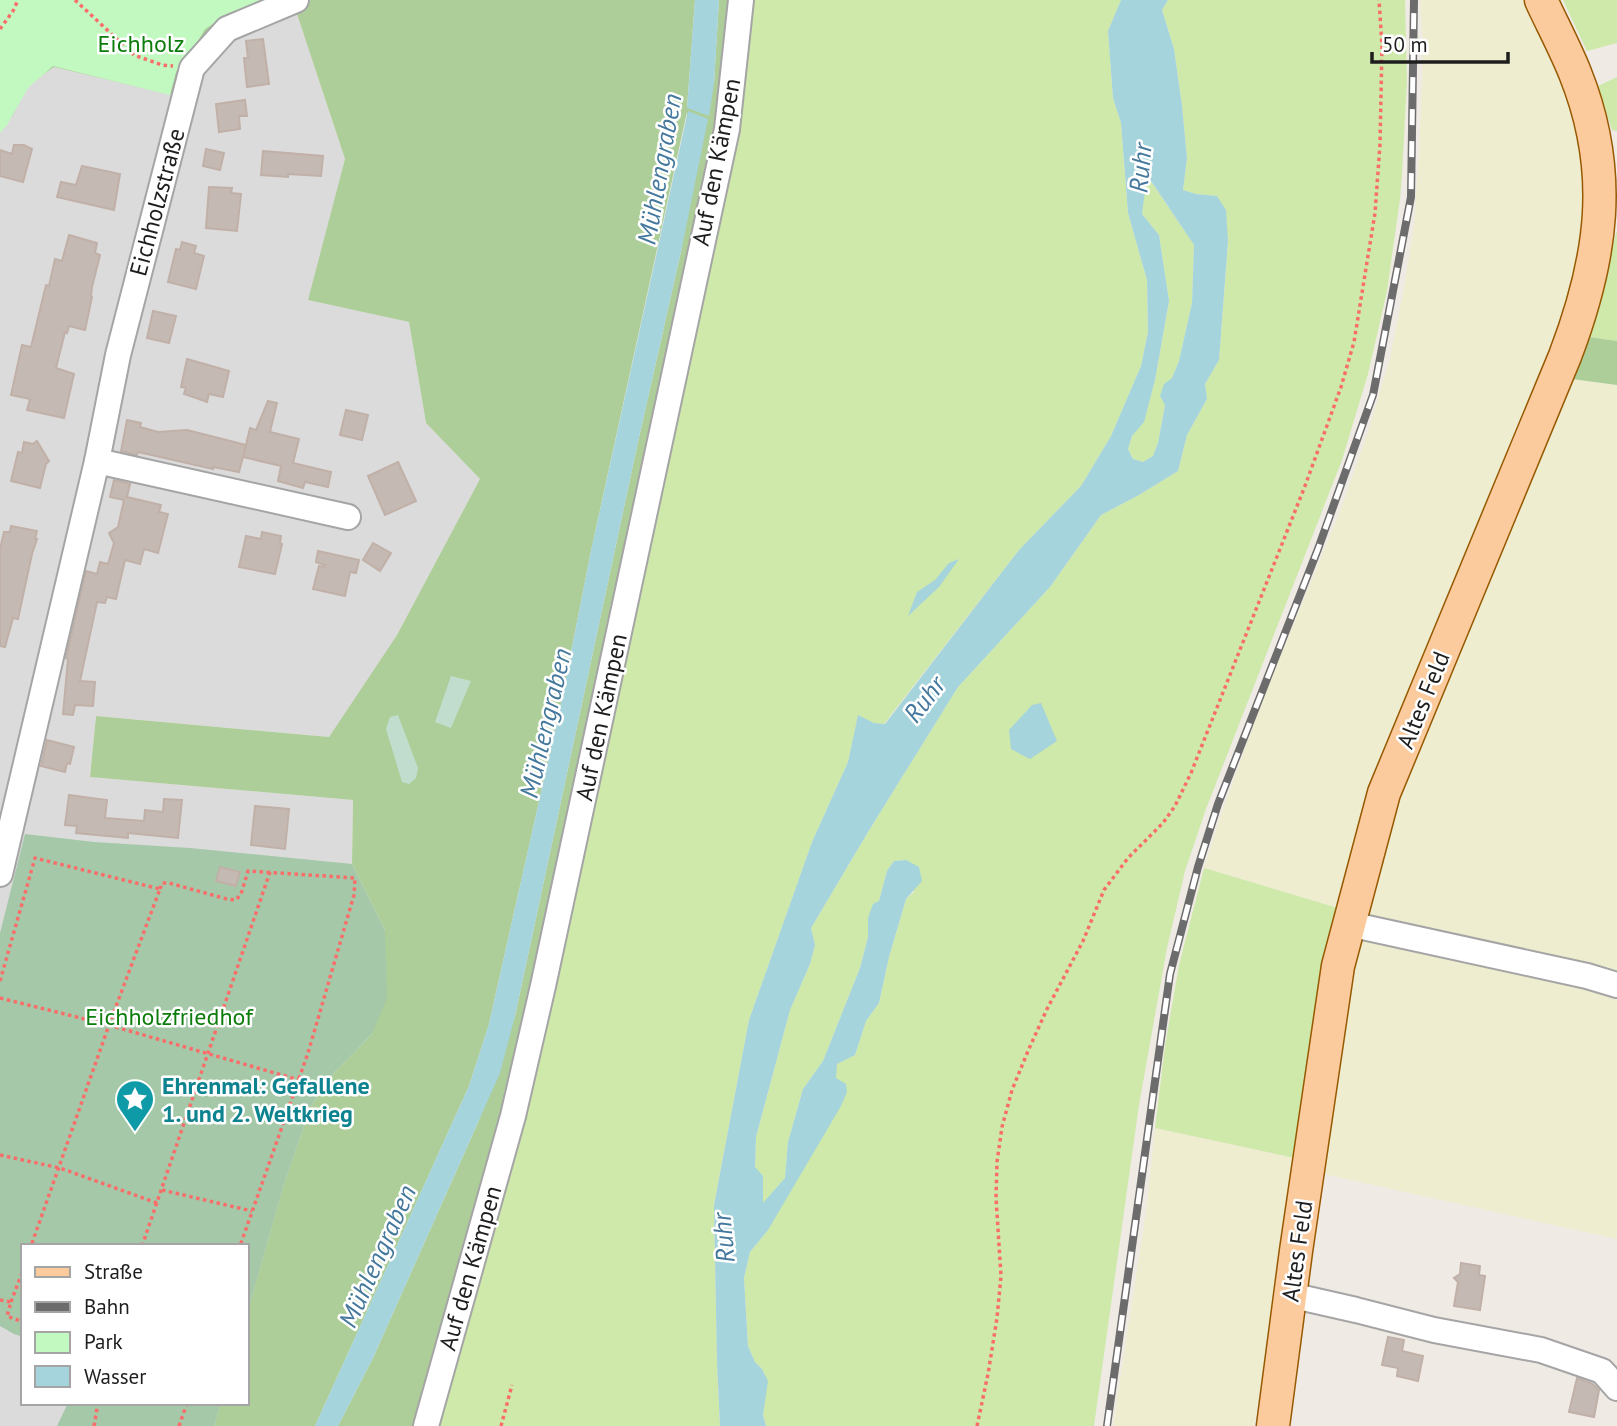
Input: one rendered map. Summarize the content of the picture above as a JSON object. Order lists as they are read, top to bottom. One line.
{"streets":{"main road":["Altes Feld"],"street":["Auf den Kämpen","Eichholzstraße"]},"water":["Ruhr","Mühlengraben"],"parks":["Eichholz","Eichholzfriedhof"],"places":{"place":["Ehrenmal: Gefallene 1. und 2. Weltkrieg"]},"legend":["Straße","Bahn","Park","Wasser"],"scale_bar":"50 m"}
